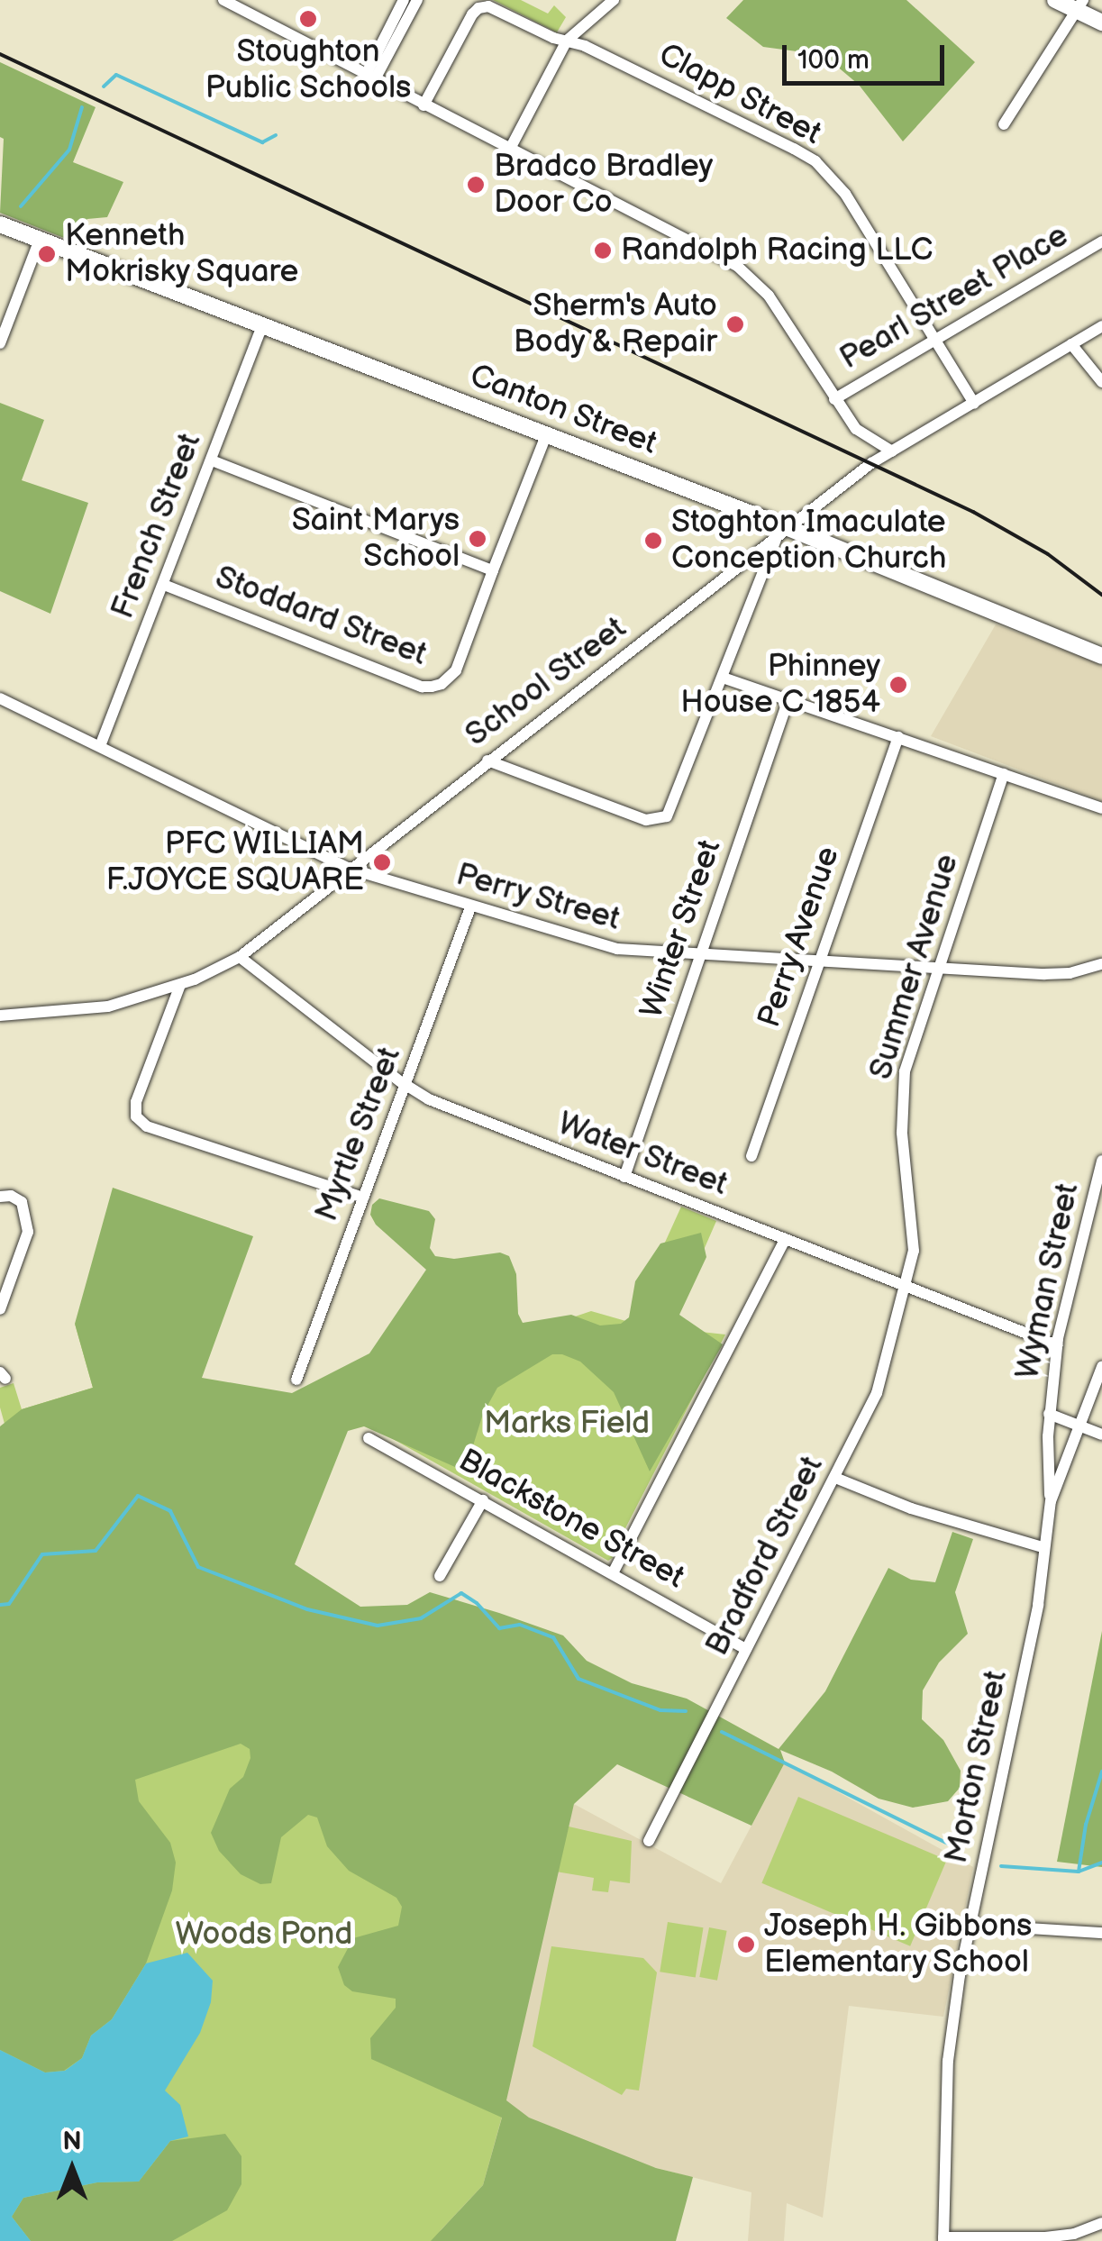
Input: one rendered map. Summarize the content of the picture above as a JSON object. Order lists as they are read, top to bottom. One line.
{"streets":{"main road":["Canton Street"],"street":["Clapp Street","Pearl Street Place","French Street","Stoddard Street","School Street","Perry Street","Winter Street","Perry Avenue","Summer Avenue","Myrtle Street","Water Street","Wyman Street","Blackstone Street","Bradford Street","Morton Street"]},"crossings":[["Clapp Street","Pearl Street Place"],["Clapp Street","School Street"],["Canton Street","French Street"],["Canton Street","School Street"],["French Street","Stoddard Street"],["French Street","Perry Street"],["School Street","Perry Street"],["School Street","Water Street"],["Perry Street","Winter Street"],["Perry Street","Perry Avenue"],["Perry Street","Summer Avenue"],["Perry Street","Myrtle Street"],["Winter Street","Water Street"],["Summer Avenue","Water Street"],["Summer Avenue","Bradford Street"],["Myrtle Street","Water Street"],["Water Street","Wyman Street"],["Water Street","Bradford Street"],["Wyman Street","Morton Street"],["Blackstone Street","Bradford Street"]],"parks":["Marks Field","Woods Pond"],"places":["Stoughton Public Schools","Bradco Bradley Door Co","Randolph Racing LLC","Kenneth Mokrisky Square","Sherm's Auto Body & Repair","Saint Marys School","Stoghton Imaculate Conception Church","Phinney House C 1854","PFC WILLIAM F.JOYCE SQUARE","Joseph H. Gibbons Elementary School"],"scale_bar":"100 m","north":"top"}
